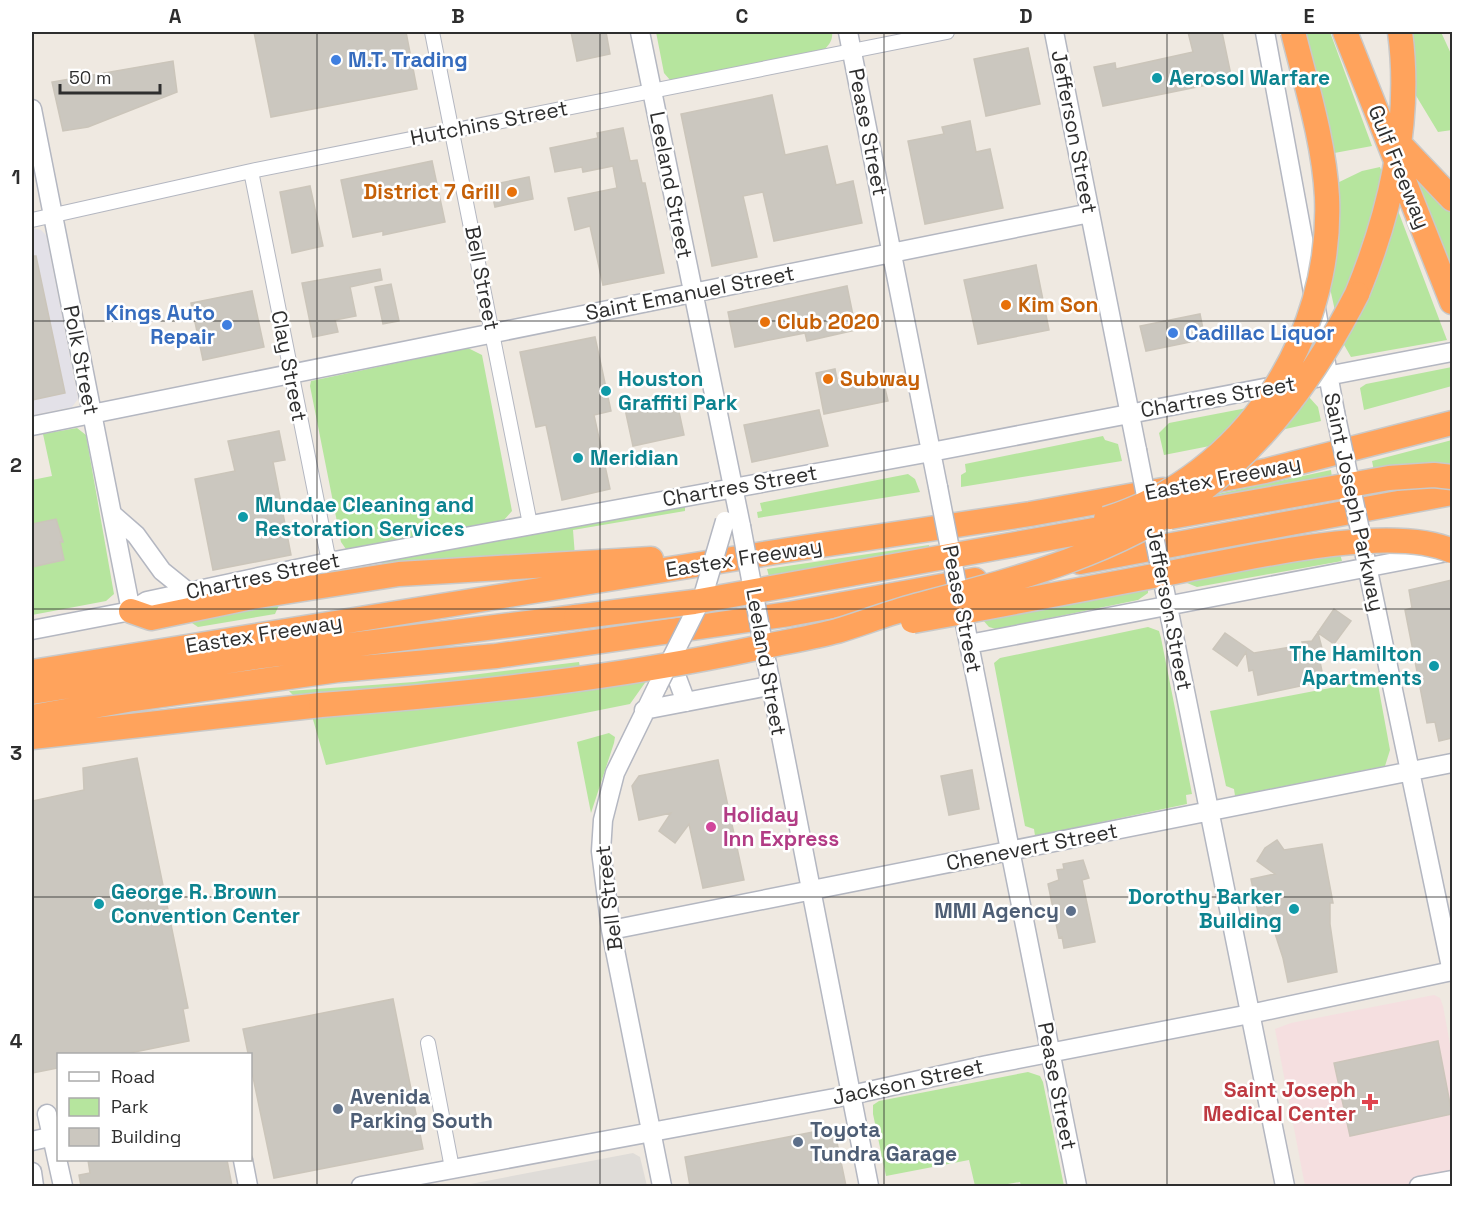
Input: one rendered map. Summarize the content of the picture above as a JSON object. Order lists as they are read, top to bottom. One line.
{"streets":{"highway":["Gulf Freeway","Eastex Freeway"],"street":["Hutchins Street","Pease Street","Jefferson Street","Leeland Street","Bell Street","Saint Emanuel Street","Polk Street","Clay Street","Chartres Street","Saint Joseph Parkway","Chenevert Street","Jackson Street"]},"crossings":[["Hutchins Street","Pease Street"],["Hutchins Street","Leeland Street"],["Hutchins Street","Bell Street"],["Hutchins Street","Polk Street"],["Hutchins Street","Clay Street"],["Pease Street","Saint Emanuel Street"],["Pease Street","Chartres Street"],["Pease Street","Chenevert Street"],["Pease Street","Jackson Street"],["Jefferson Street","Saint Emanuel Street"],["Jefferson Street","Chartres Street"],["Jefferson Street","Chenevert Street"],["Jefferson Street","Jackson Street"],["Leeland Street","Bell Street"],["Leeland Street","Saint Emanuel Street"],["Leeland Street","Chartres Street"],["Leeland Street","Chenevert Street"],["Leeland Street","Jackson Street"],["Bell Street","Saint Emanuel Street"],["Bell Street","Chartres Street"],["Bell Street","Chenevert Street"],["Bell Street","Jackson Street"],["Saint Emanuel Street","Polk Street"],["Saint Emanuel Street","Clay Street"],["Polk Street","Chartres Street"],["Clay Street","Chartres Street"],["Chartres Street","Saint Joseph Parkway"],["Saint Joseph Parkway","Chenevert Street"],["Saint Joseph Parkway","Jackson Street"]],"places":{"other":["M.T. Trading","Aerosol Warfare","District 7 Grill","Kim Son","Club 2020","Kings Auto Repair","Cadillac Liquor","Subway","Houston Graffiti Park","Meridian","Mundae Cleaning and Restoration Services","The Hamilton Apartments","Holiday Inn Express","George R. Brown Convention Center","Dorothy Barker Building","MMI Agency","Avenida Parking South","Toyota Tundra Garage"],"health":["Saint Joseph Medical Center"]},"legend":["Road","Park","Building"],"scale_bar":"50 m","grid":{"columns":["A","B","C","D","E"],"rows":["1","2","3","4"]}}
